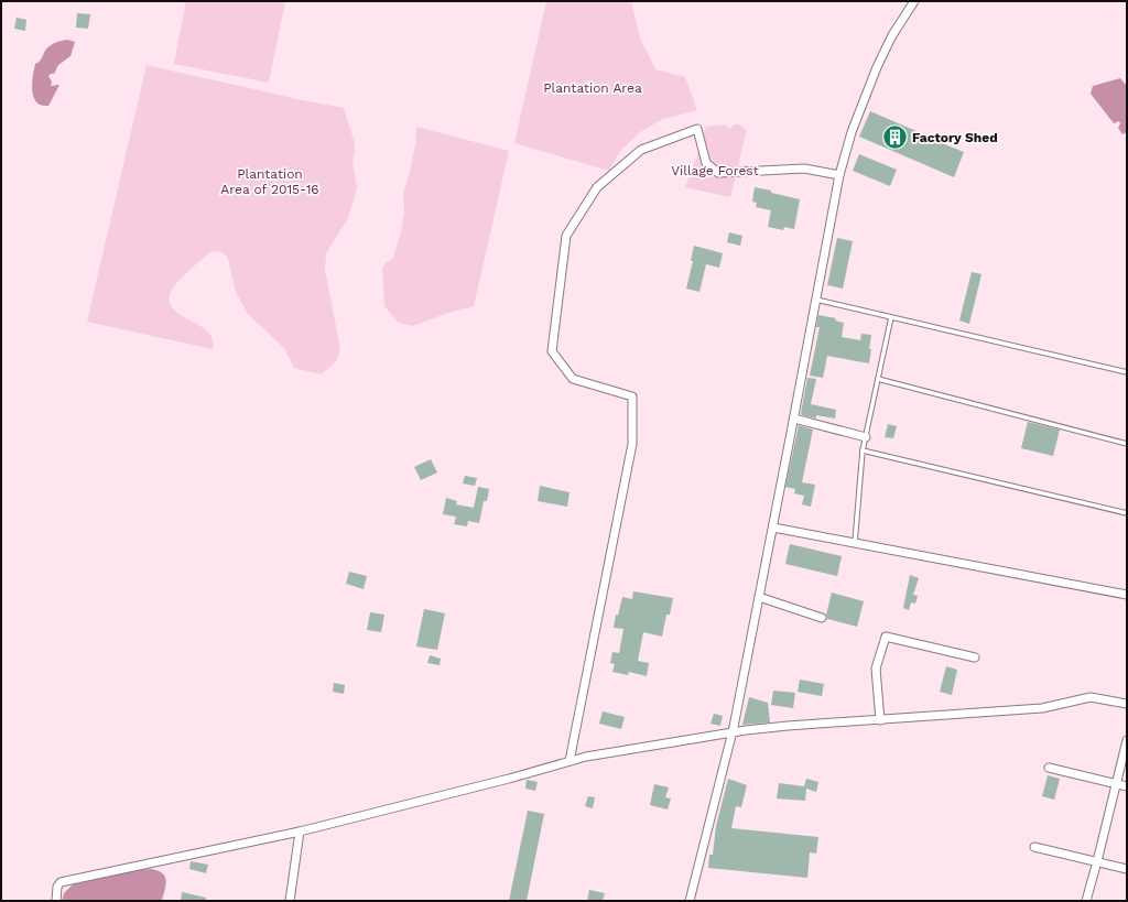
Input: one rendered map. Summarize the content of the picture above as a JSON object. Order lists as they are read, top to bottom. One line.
{"parks":["Plantation Area","Village Forest","Plantation Area of 2015-16"],"places":{"building":["Factory Shed"]}}
